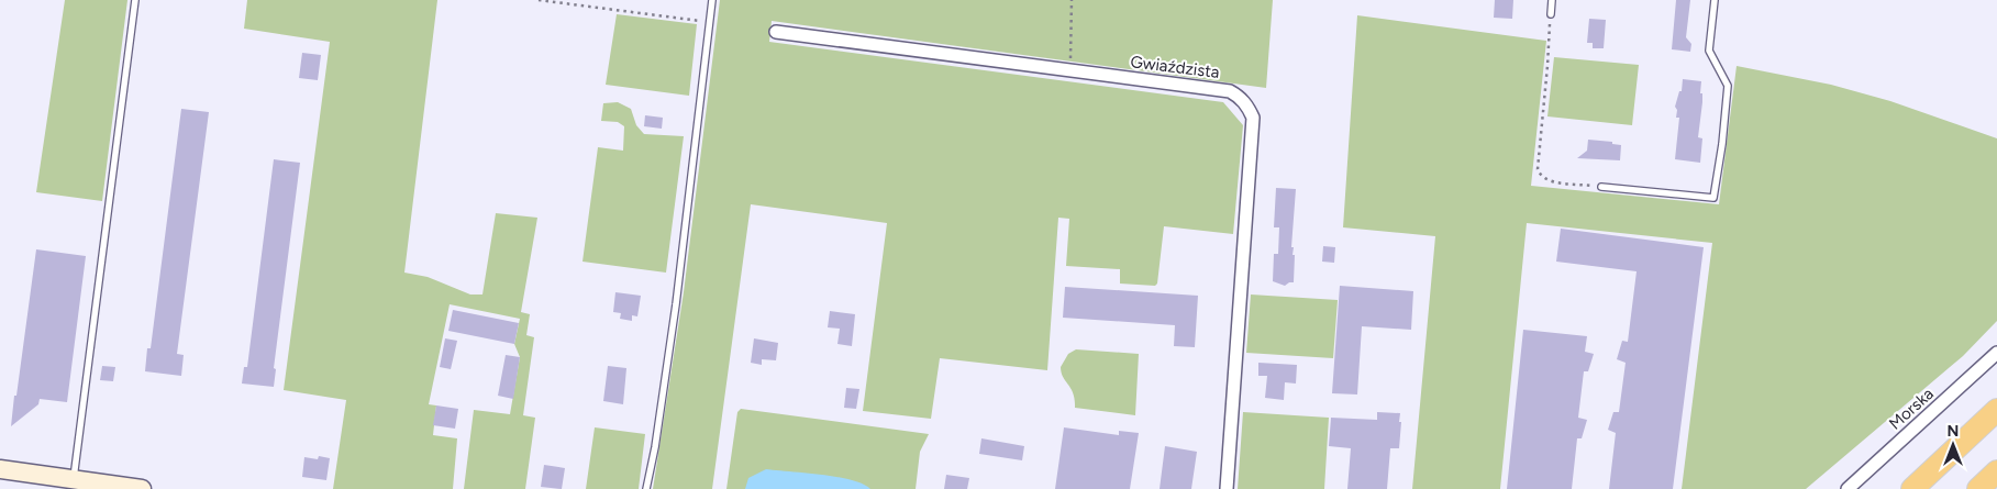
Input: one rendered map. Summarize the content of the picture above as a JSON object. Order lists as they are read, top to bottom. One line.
{"streets":{"street":["Gwiaździsta","Morska"]},"north":"top"}
